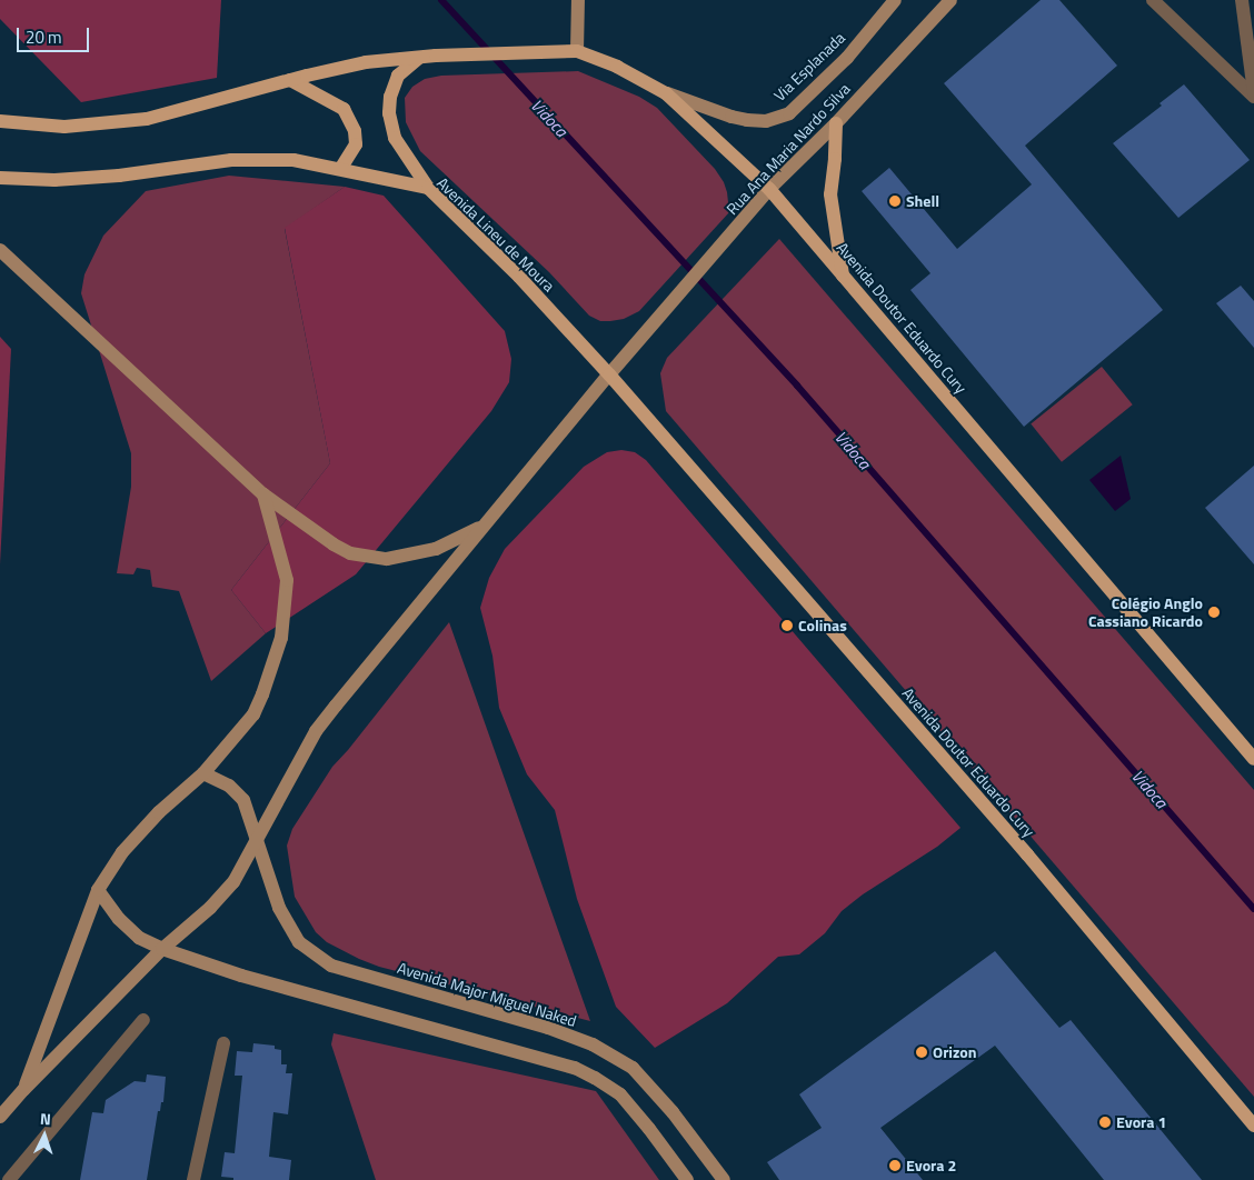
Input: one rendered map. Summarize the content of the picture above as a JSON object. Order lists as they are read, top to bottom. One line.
{"streets":{"main road":["Via Esplanada","Rua Ana Maria Nardo Silva","Avenida Lineu de Moura","Avenida Doutor Eduardo Cury","Avenida Major Miguel Naked"]},"crossings":[["Via Esplanada","Avenida Doutor Eduardo Cury"],["Rua Ana Maria Nardo Silva","Avenida Lineu de Moura"],["Rua Ana Maria Nardo Silva","Avenida Doutor Eduardo Cury"],["Rua Ana Maria Nardo Silva","Avenida Major Miguel Naked"],["Avenida Lineu de Moura","Avenida Doutor Eduardo Cury"]],"water":["Vidoca"],"places":["Shell","Colégio Anglo Cassiano Ricardo","Colinas","Orizon","Evora 1","Evora 2"],"scale_bar":"20 m","north":"top"}
